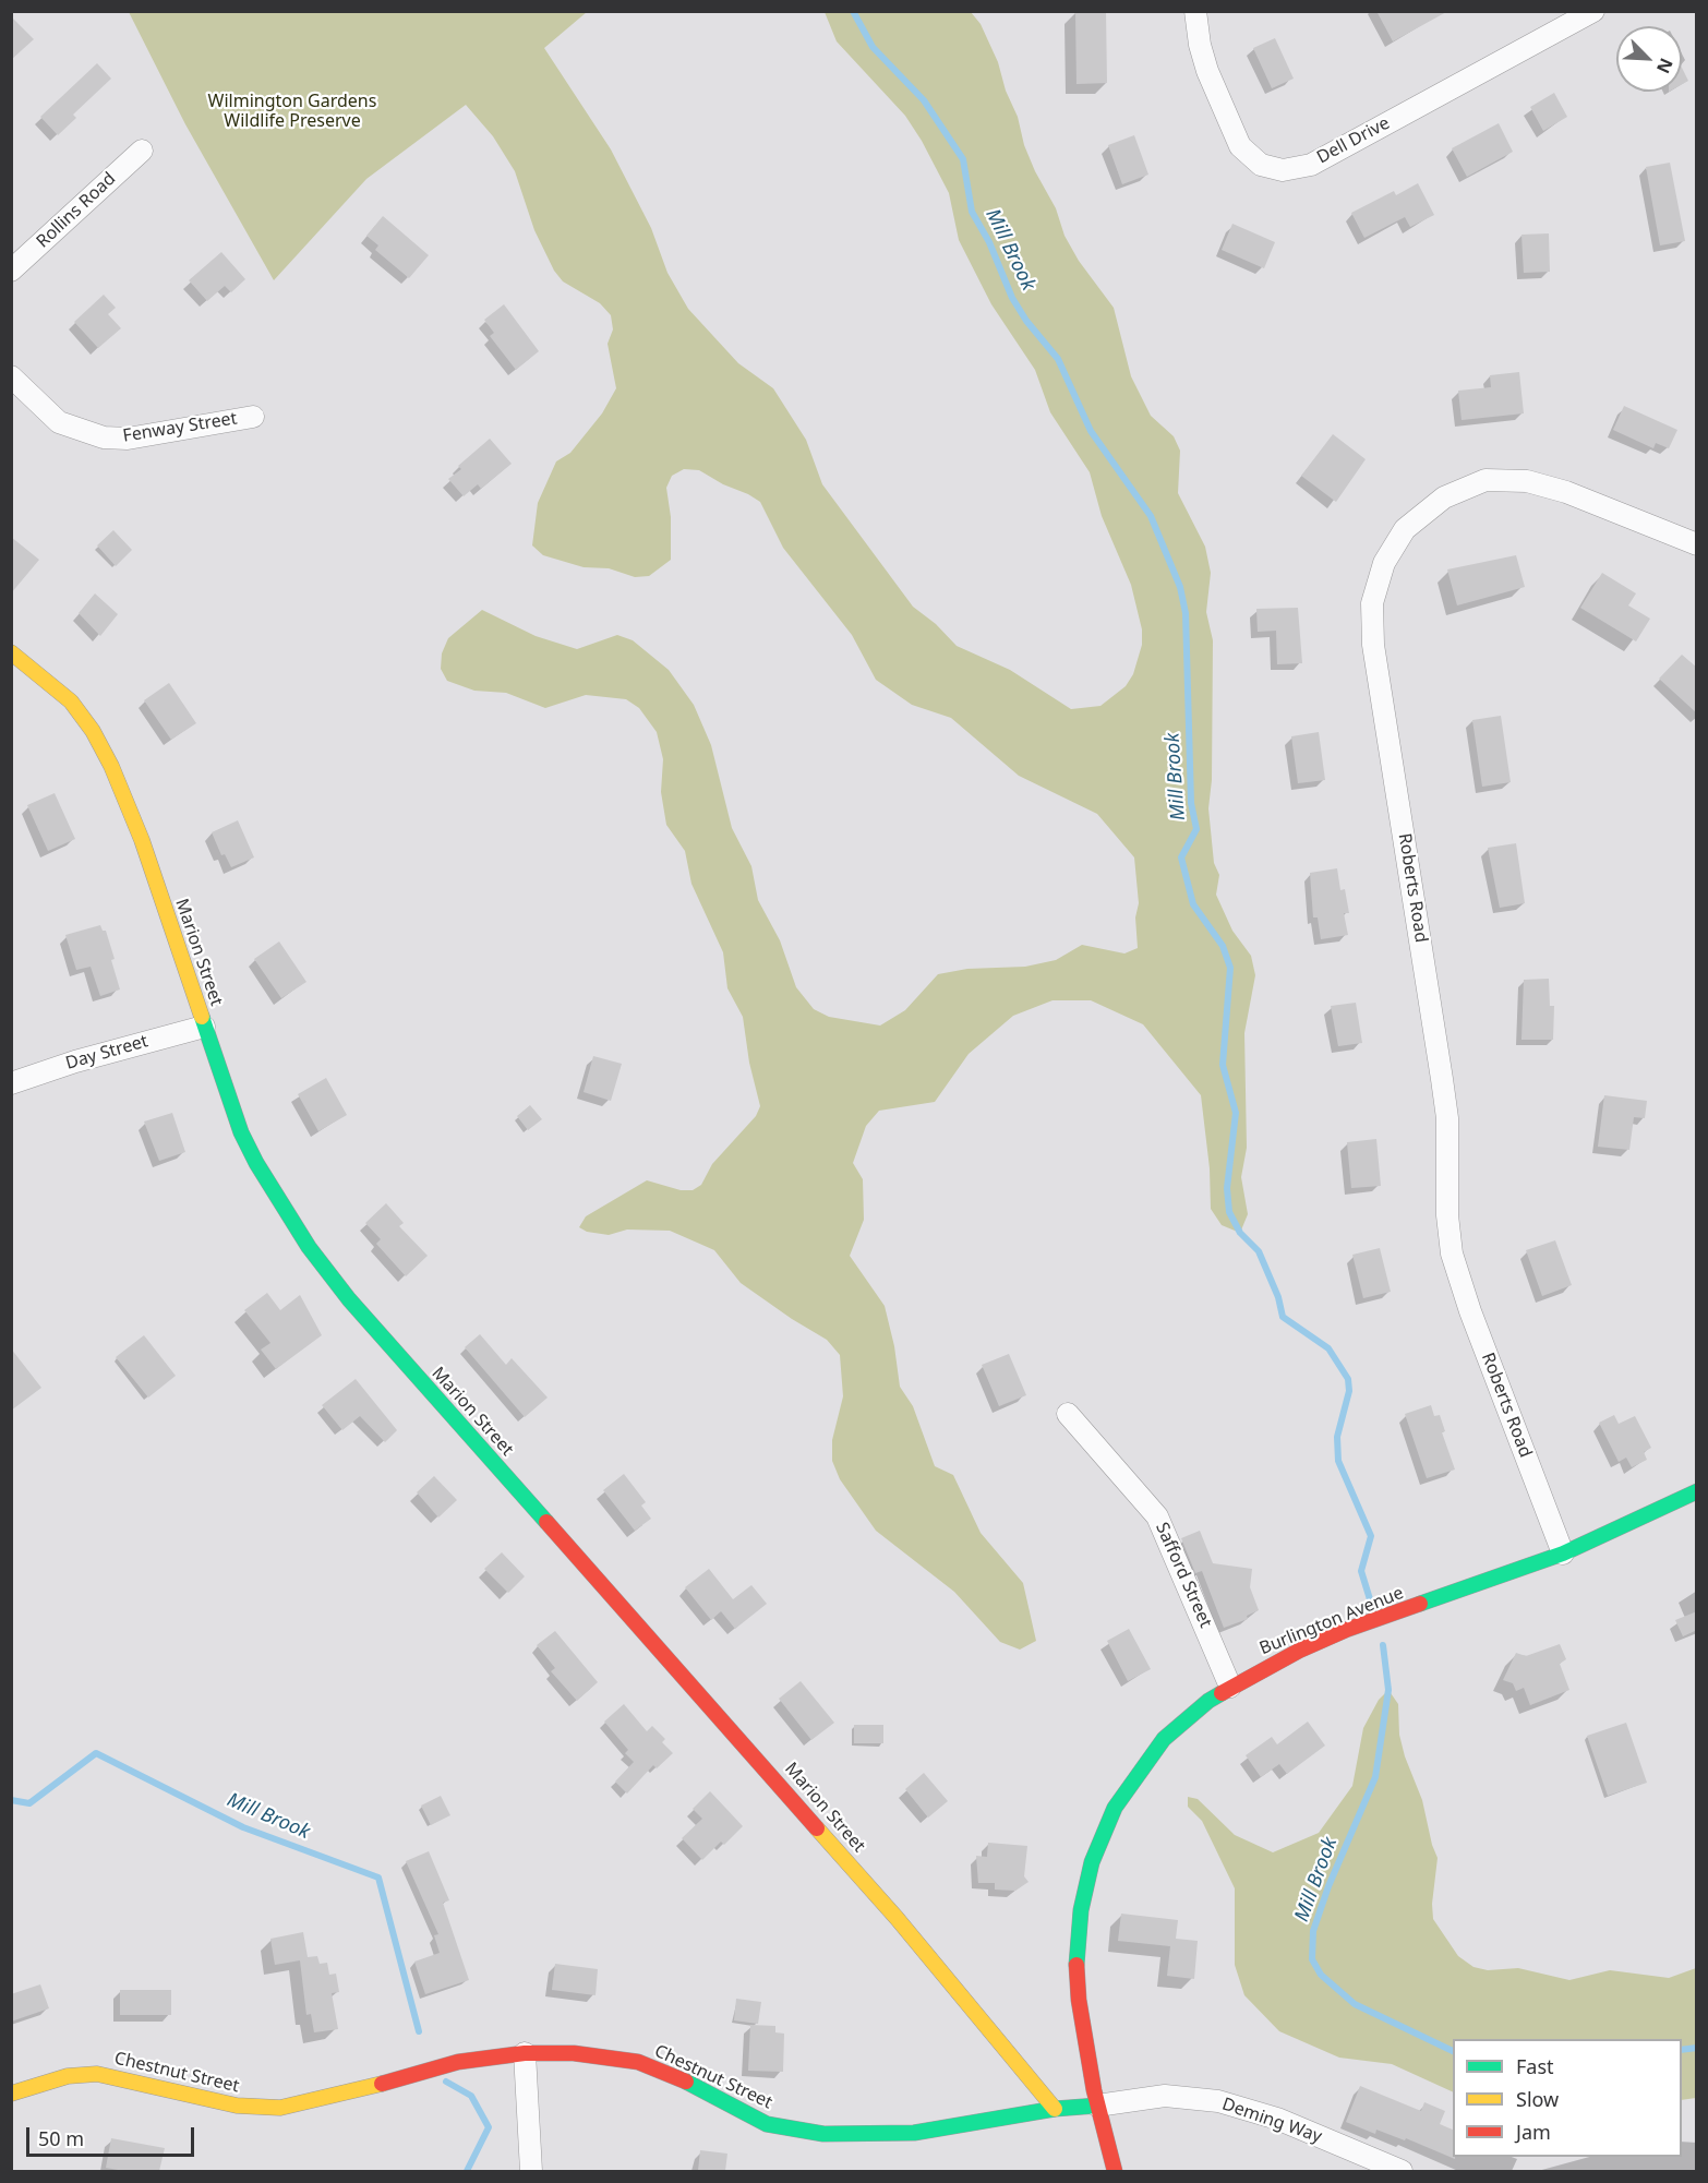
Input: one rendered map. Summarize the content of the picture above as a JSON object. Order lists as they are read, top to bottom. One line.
{"streets":{"street":["Dell Drive","Rollins Road","Fenway Street","Roberts Road","Marion Street","Day Street","Safford Street","Burlington Avenue","Chestnut Street","Deming Way"]},"crossings":[["Roberts Road","Burlington Avenue"],["Marion Street","Day Street"],["Marion Street","Chestnut Street"],["Safford Street","Burlington Avenue"],["Burlington Avenue","Chestnut Street"],["Burlington Avenue","Deming Way"],["Chestnut Street","Deming Way"]],"water":["Mill Brook"],"parks":["Wilmington Gardens Wildlife Preserve"],"legend":["Fast","Slow","Jam"],"scale_bar":"50 m","north":"bottom right"}
